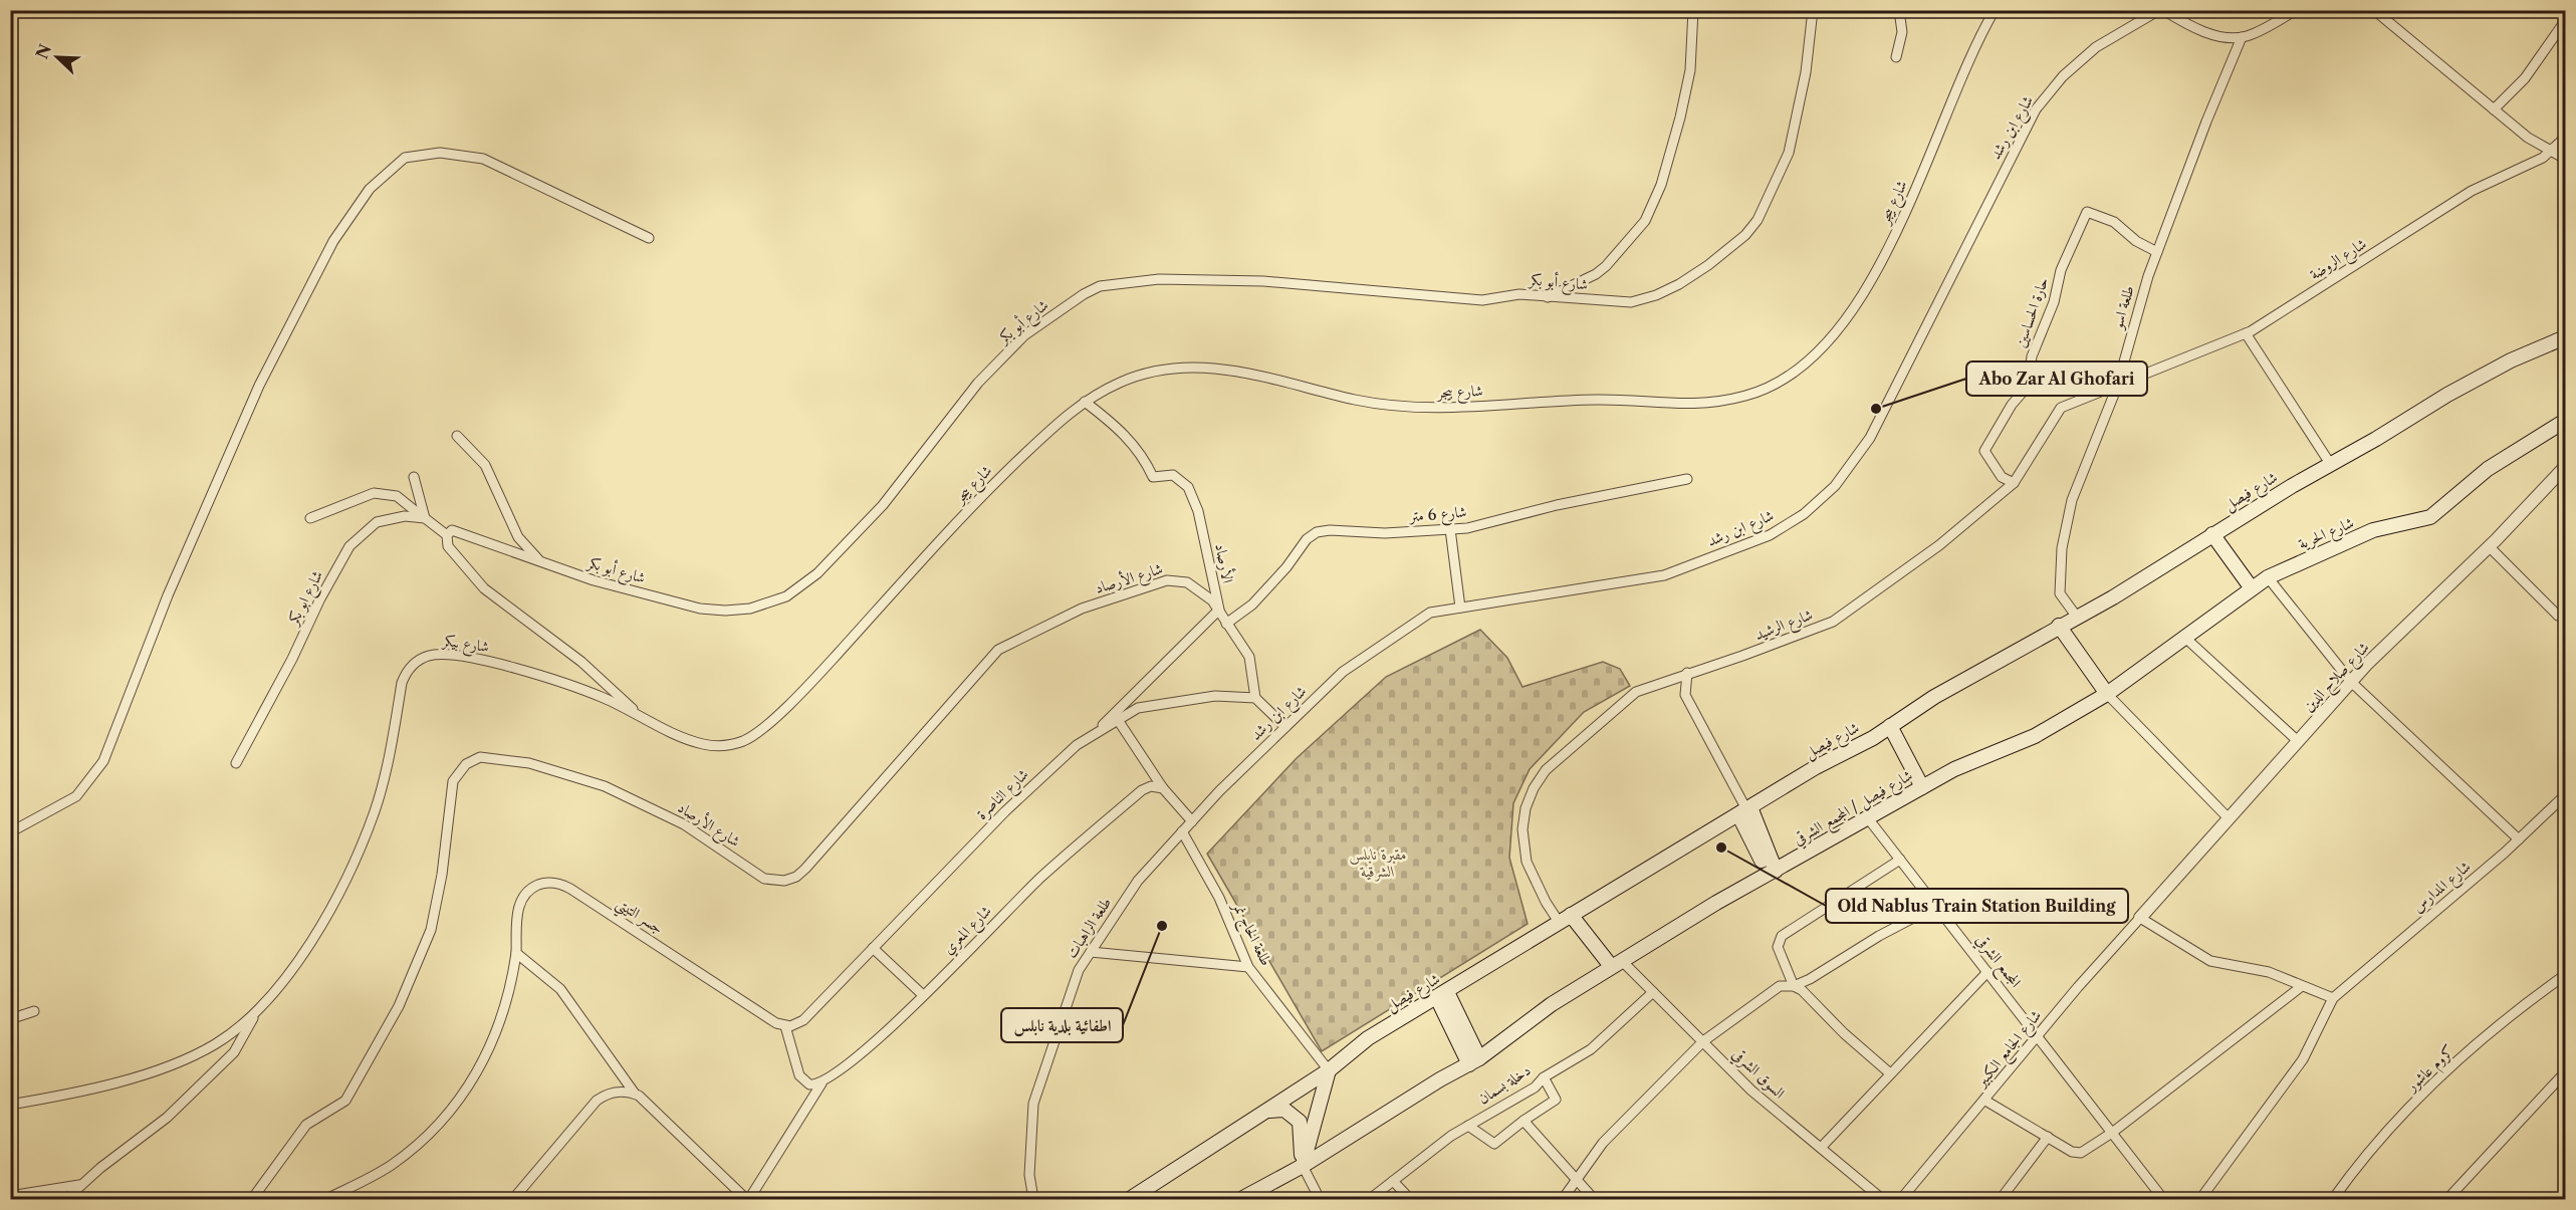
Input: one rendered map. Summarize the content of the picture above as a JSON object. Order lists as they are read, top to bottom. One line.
{"streets":{"main road":["شارع فيصل","شارع الحرية","شارع فيصل / المجمع الشرقي"],"street":["شارع ابن رشد","شارع بيجر","شارع الروضة","شارع أبو بكر","طلعة اسو","حارة الحساسين","شارع 6 متر","الأرصاد","شارع الأرصاد","شارع ابو بكر","شارع الرشيد","شارع بيكر","شارع صلاح الدين","شارع الناصرة","شارع المدارس","جسر التيتي","طلعة الراهبات","شارع المعري","طلعة الحاج نمر","المجمع الشرقي","شارع الجامع الكبير","كروم عاشور","السوق الشرقي","دخلة بسمان"]},"crossings":[["شارع ابن رشد","طلعة الراهبات"],["شارع ابن رشد","طلعة الحاج نمر"],["شارع بيجر","الأرصاد"],["شارع بيجر","شارع بيكر"],["شارع الروضة","طلعة اسو"],["شارع الروضة","شارع الرشيد"],["طلعة اسو","حارة الحساسين"],["طلعة اسو","شارع فيصل"],["طلعة اسو","شارع الرشيد"],["حارة الحساسين","شارع الرشيد"],["شارع فيصل","شارع الرشيد"],["شارع فيصل","طلعة الحاج نمر"],["شارع 6 متر","شارع الأرصاد"],["شارع الحرية","شارع فيصل / المجمع الشرقي"],["الأرصاد","شارع الأرصاد"],["شارع الأرصاد","شارع الناصرة"],["شارع صلاح الدين","شارع الجامع الكبير"],["شارع الناصرة","جسر التيتي"],["شارع فيصل / المجمع الشرقي","المجمع الشرقي"],["شارع فيصل / المجمع الشرقي","السوق الشرقي"],["طلعة الراهبات","طلعة الحاج نمر"],["المجمع الشرقي","شارع الجامع الكبير"],["السوق الشرقي","دخلة بسمان"]],"parks":["مقبرة نابلس الشرقية"],"places":["Abo Zar Al Ghofari","Old Nablus Train Station Building","اطفائية بلدية نابلس"],"north":"top left"}
